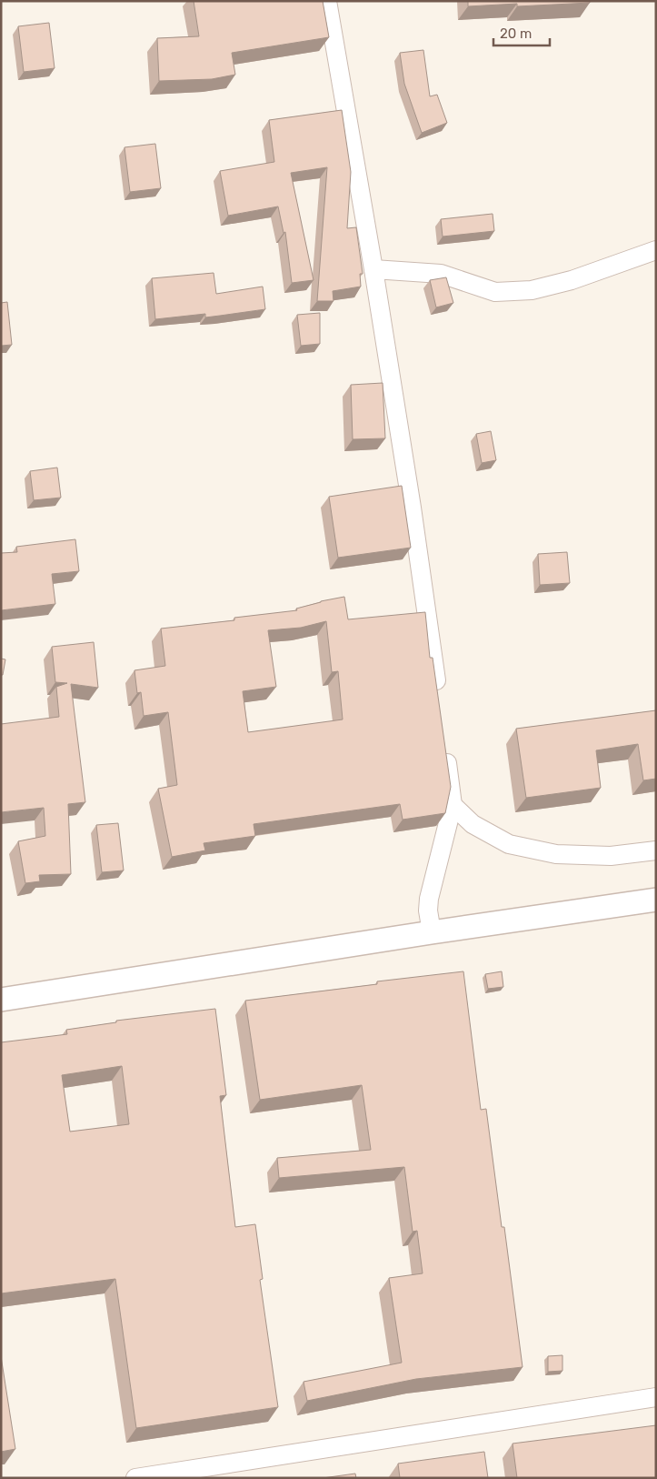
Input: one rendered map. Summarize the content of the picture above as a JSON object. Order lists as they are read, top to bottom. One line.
{"scale_bar":"20 m"}
